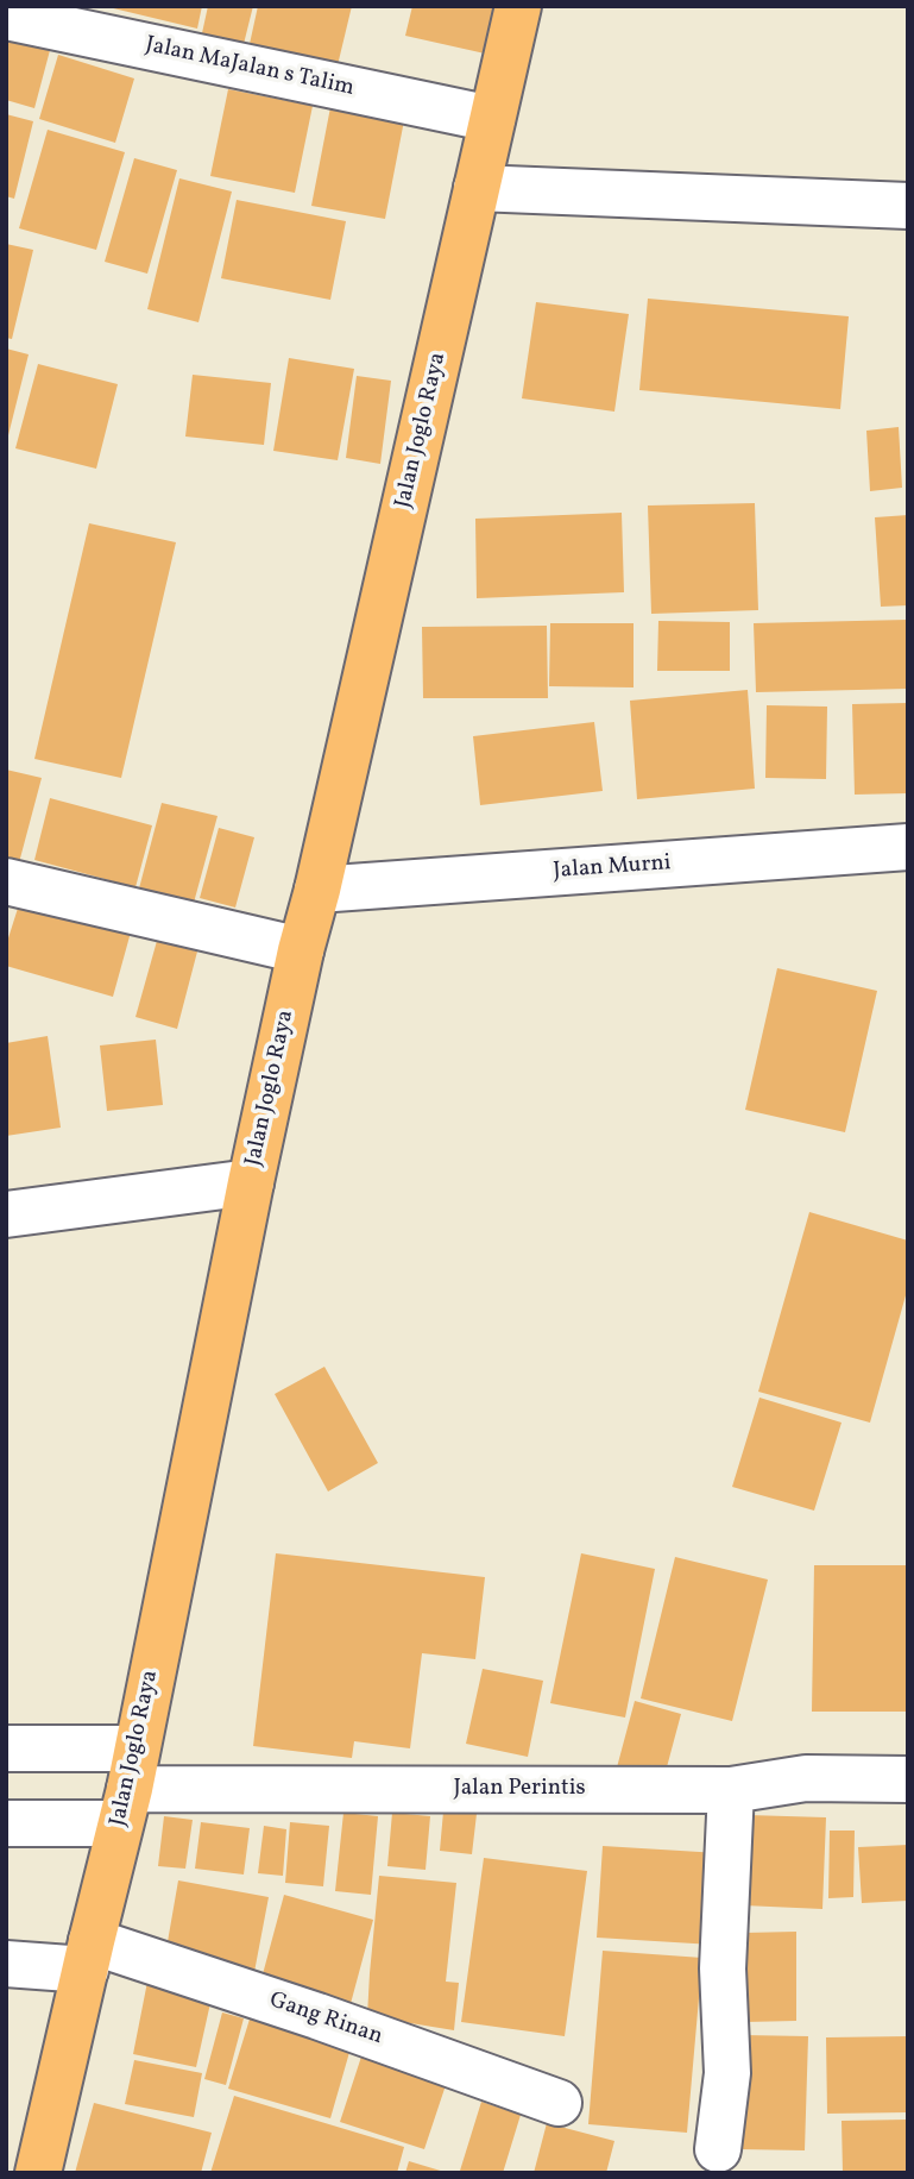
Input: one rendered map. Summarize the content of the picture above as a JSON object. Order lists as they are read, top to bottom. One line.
{"streets":{"main road":["Jalan Joglo Raya"],"street":["Jalan MaJalan s Talim","Jalan Murni","Jalan Perintis","Gang Rinan"]},"crossings":[["Jalan MaJalan s Talim","Jalan Joglo Raya"],["Jalan Joglo Raya","Jalan Murni"],["Jalan Joglo Raya","Jalan Perintis"],["Jalan Joglo Raya","Gang Rinan"]]}
